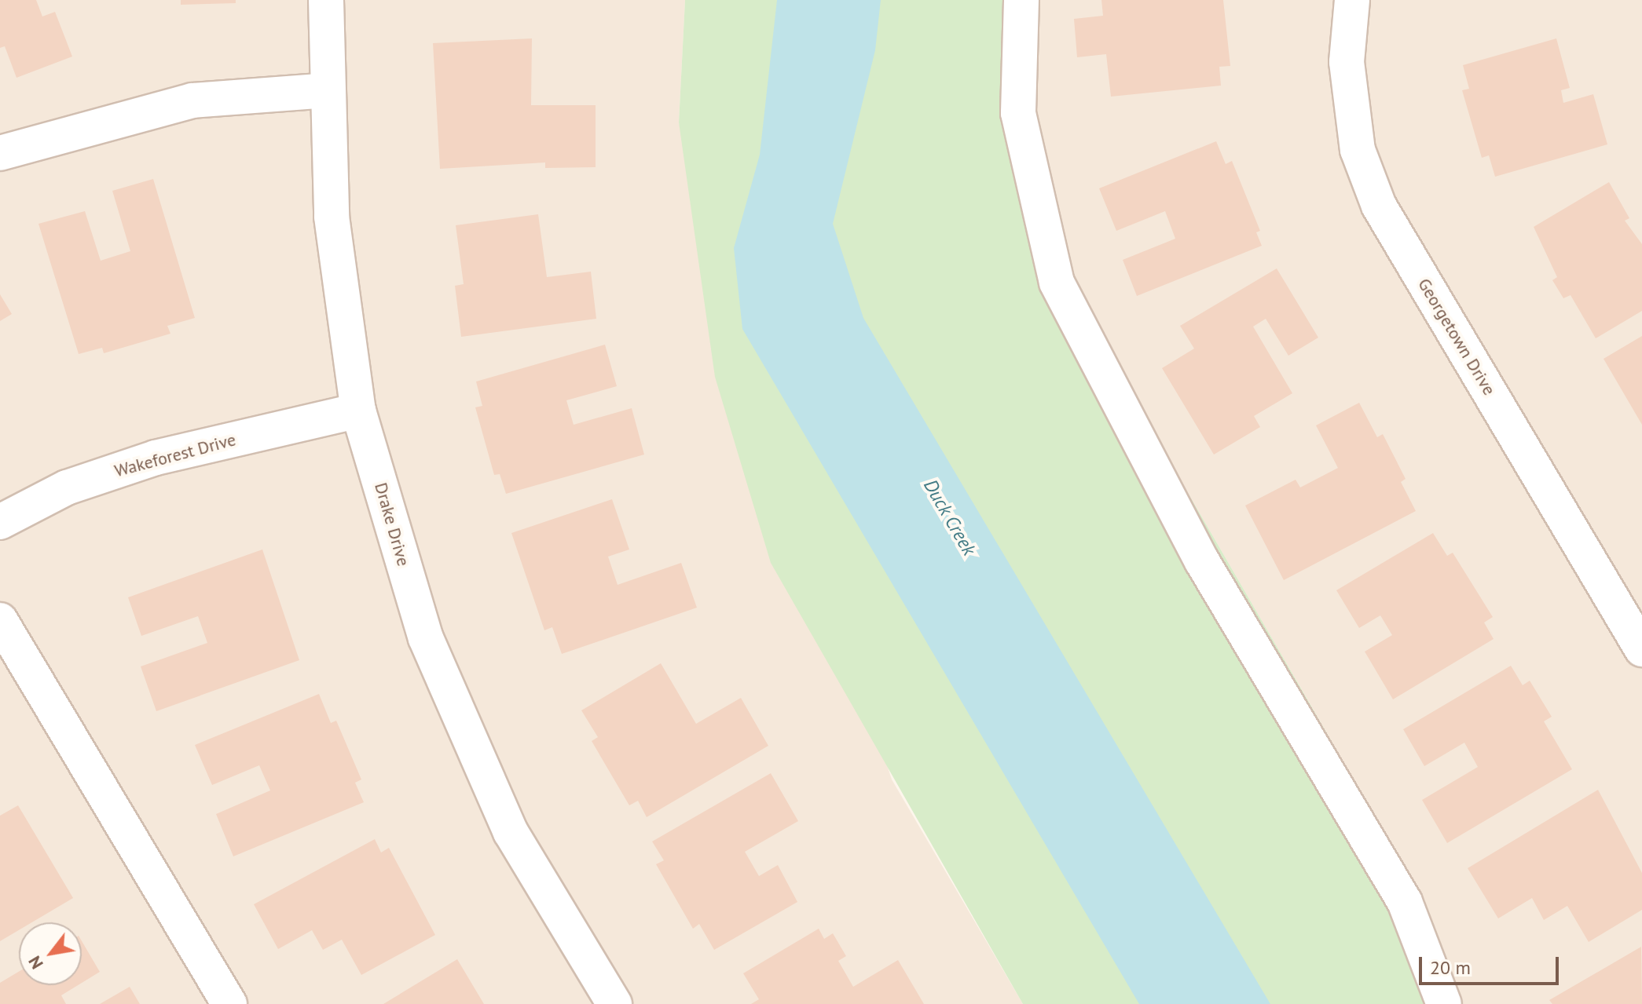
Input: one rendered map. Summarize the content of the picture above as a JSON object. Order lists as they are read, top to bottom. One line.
{"streets":{"street":["Georgetown Drive","Wakeforest Drive","Drake Drive"]},"crossings":[["Wakeforest Drive","Drake Drive"]],"water":["Duck Creek"],"scale_bar":"20 m","north":"bottom left"}
